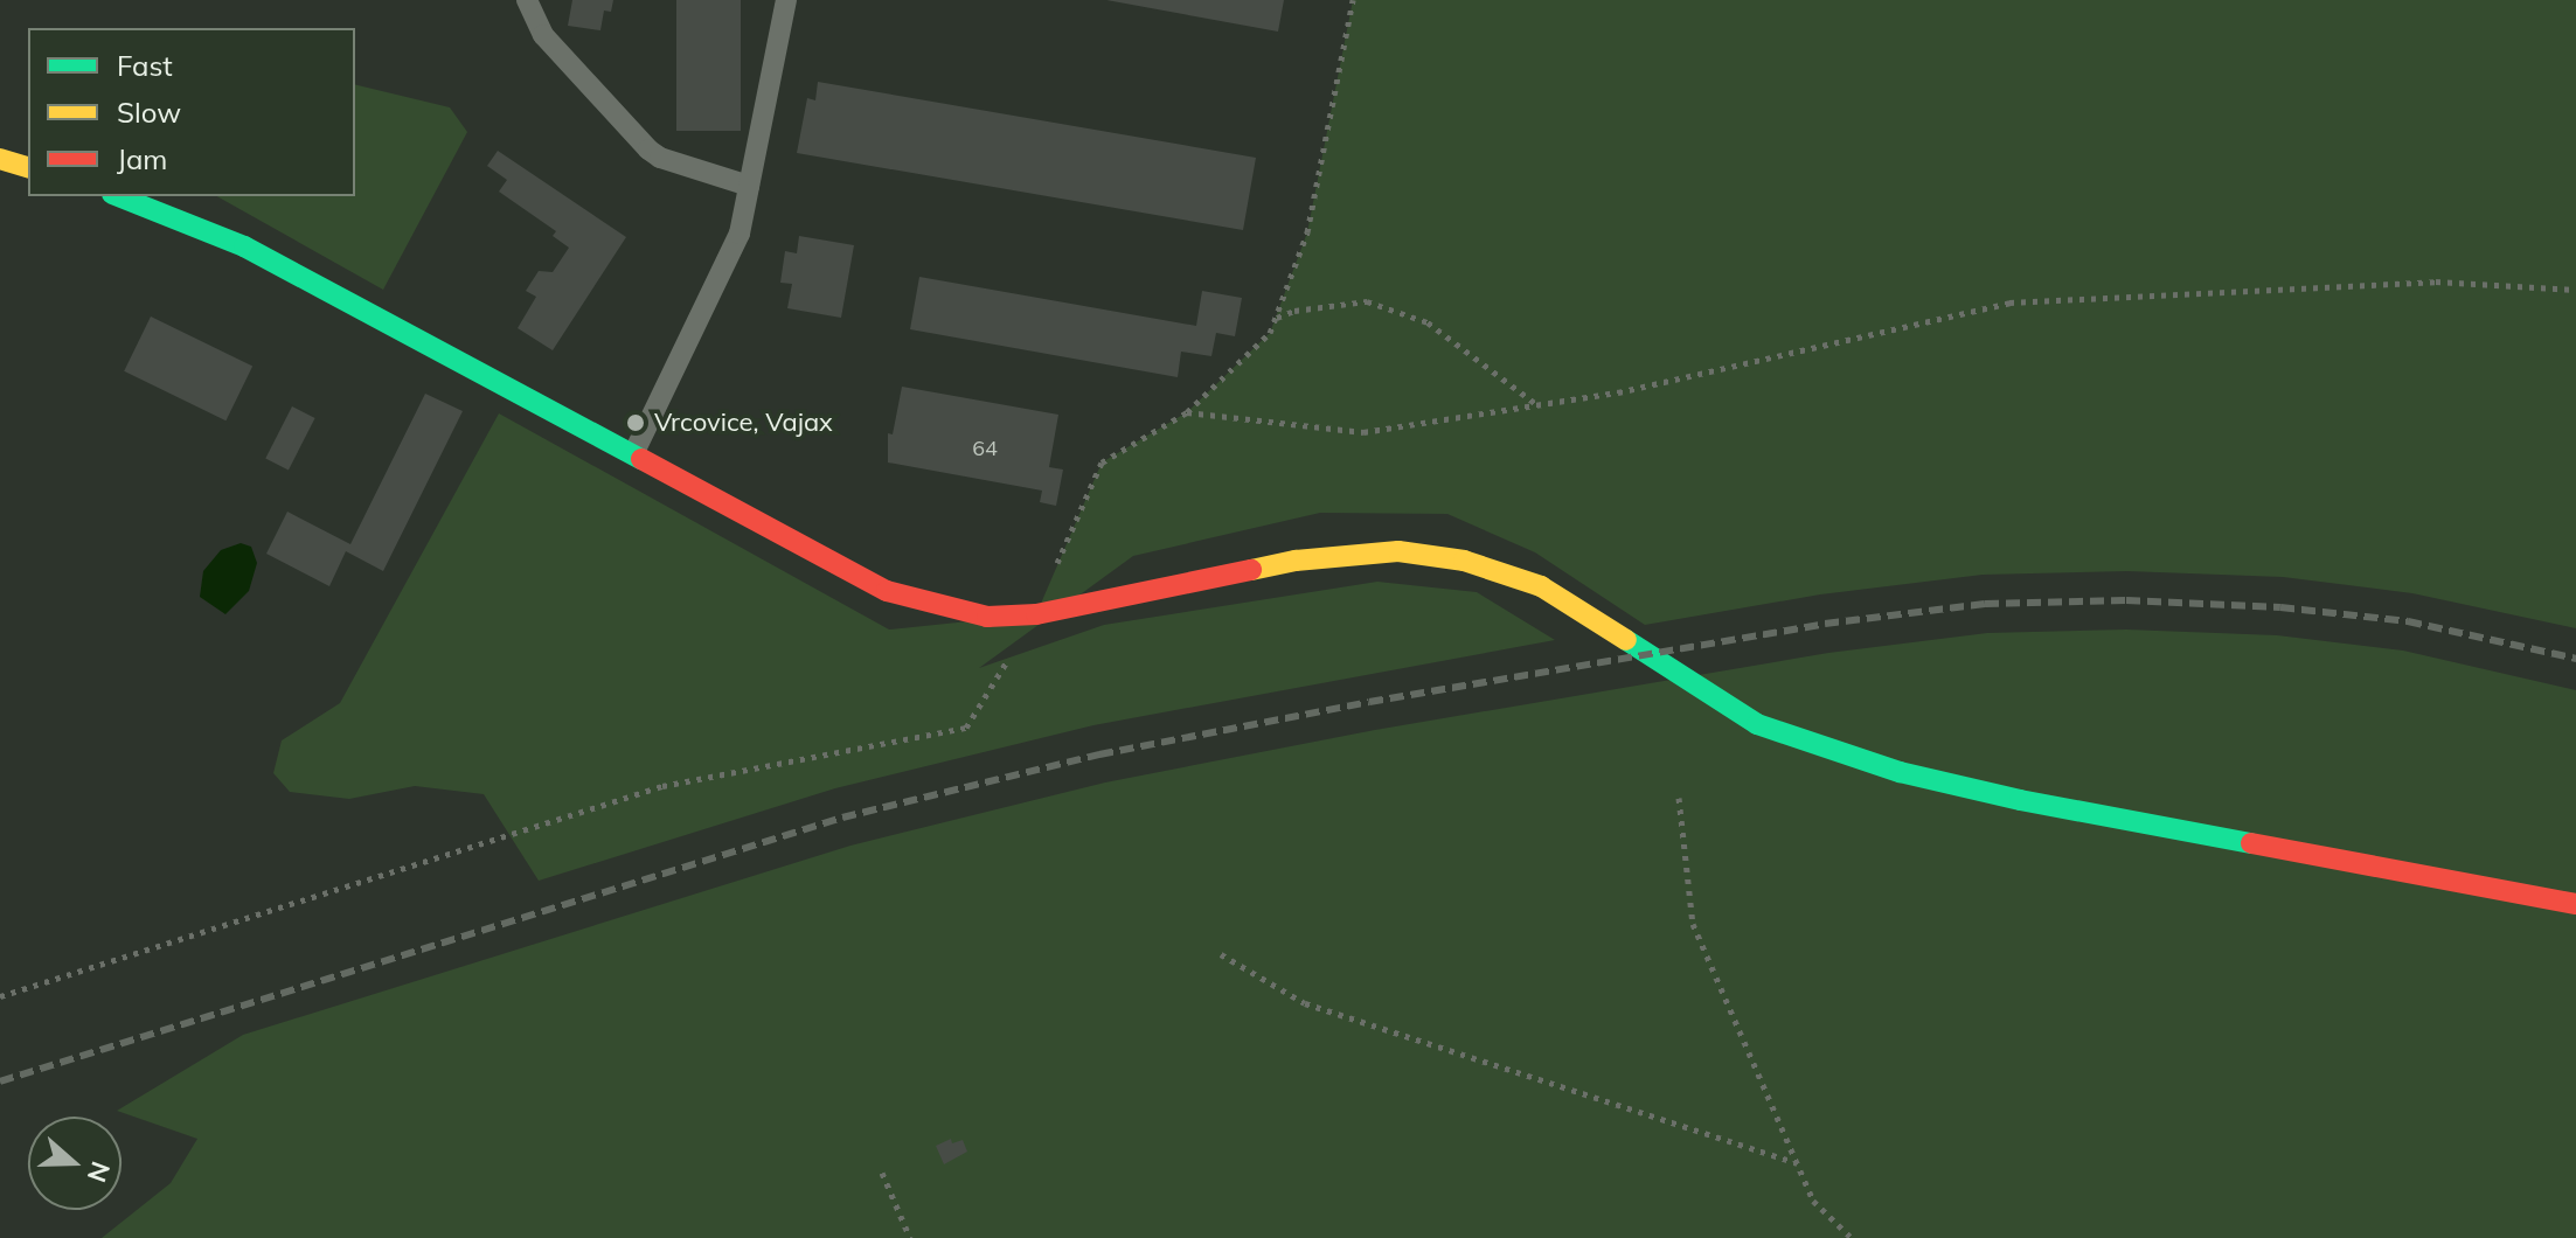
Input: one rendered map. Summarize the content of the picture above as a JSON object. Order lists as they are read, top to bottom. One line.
{"places":["Vrcovice, Vajax"],"house_numbers":["64"],"legend":["Fast","Slow","Jam"],"north":"right"}
